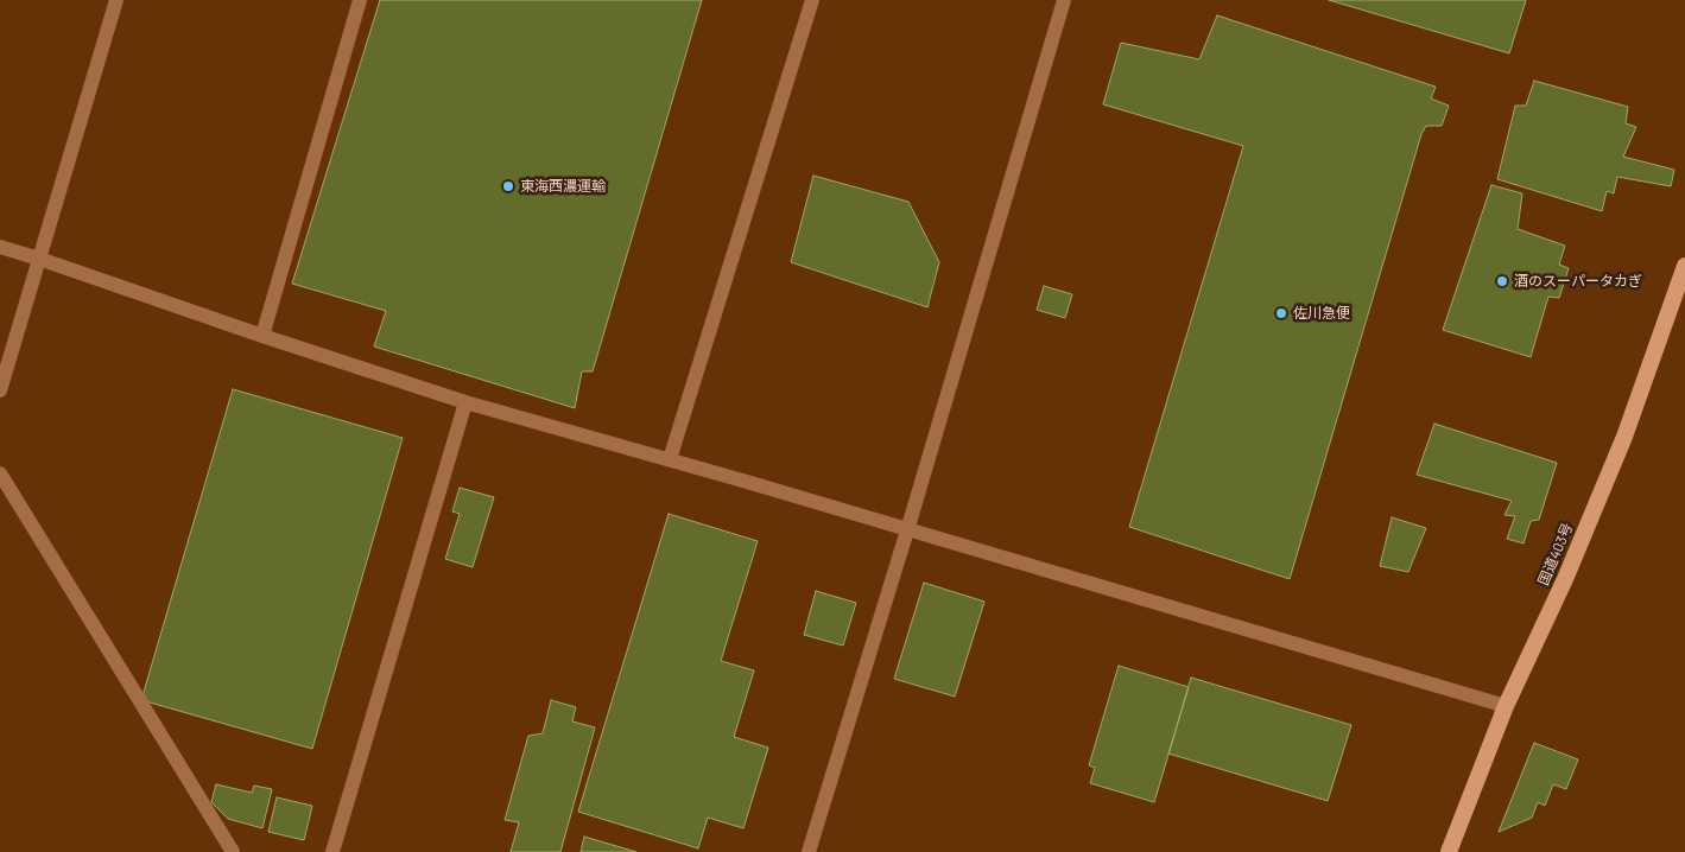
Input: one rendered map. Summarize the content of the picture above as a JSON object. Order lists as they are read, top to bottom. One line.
{"streets":{"highway":["国道403号"]},"places":["東海西濃運輸","酒のスーパータカぎ","佐川急便"]}
